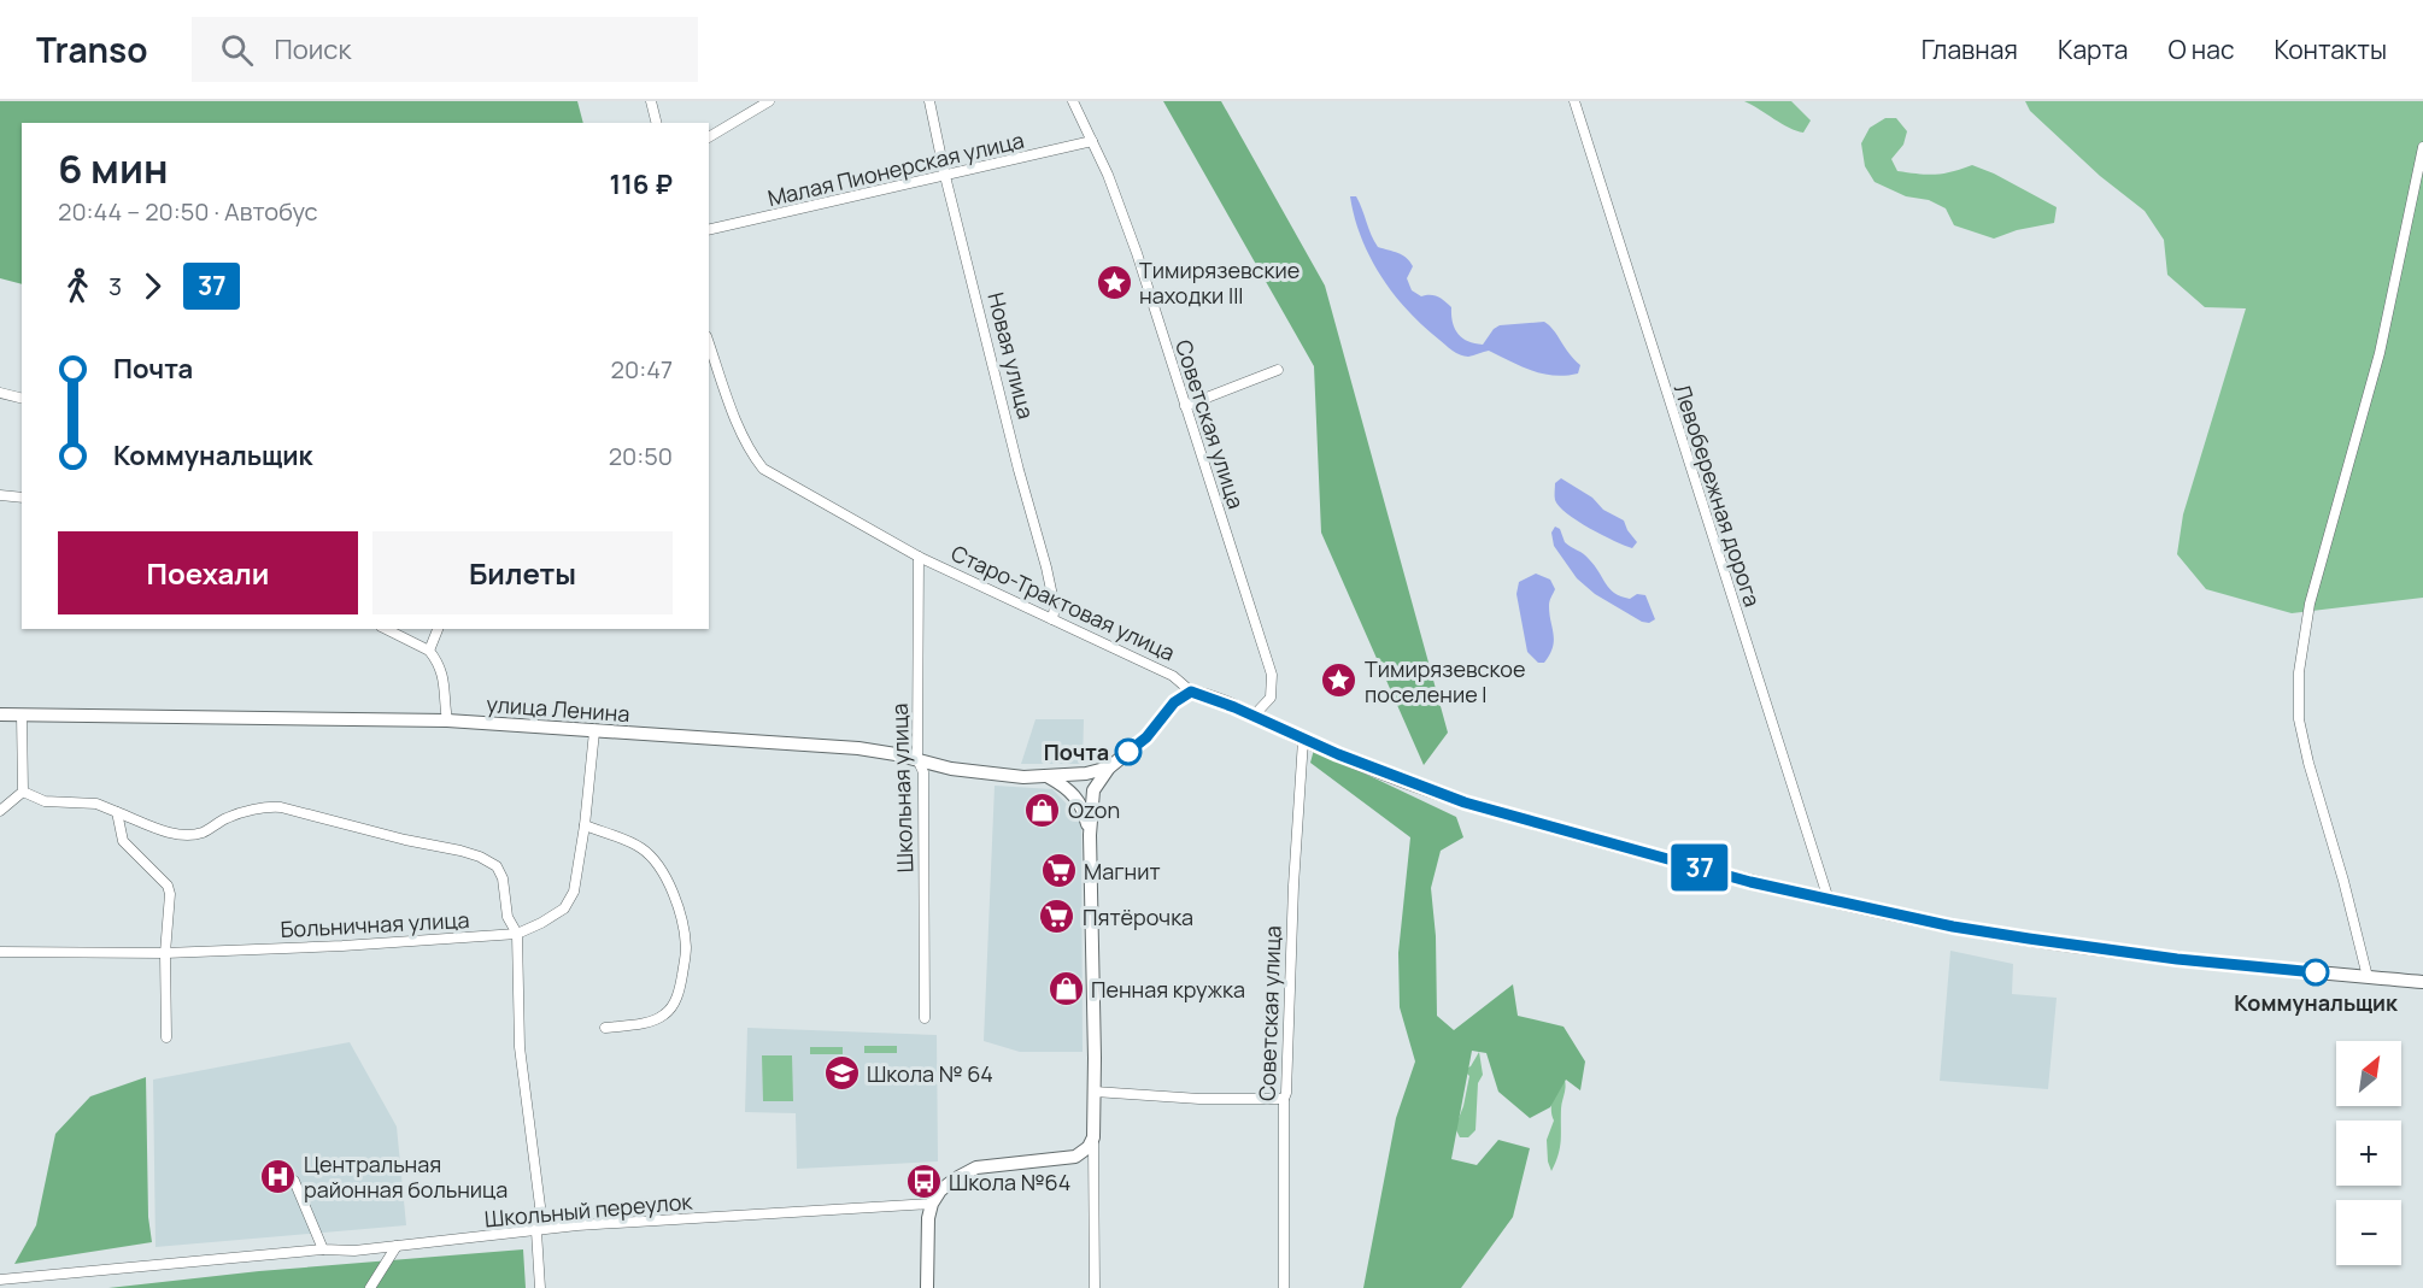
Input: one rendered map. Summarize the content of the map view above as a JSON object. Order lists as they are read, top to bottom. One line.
{"streets":{"street":["Малая Пионерская улица","Новая улица","Советская улица","Левобережная дорога","Старо-Трактовая улица","улица Ленина","Школьная улица","Больничная улица","Школьный переулок"]},"crossings":[["Малая Пионерская улица","Новая улица"],["Малая Пионерская улица","Советская улица"],["Новая улица","Старо-Трактовая улица"],["Советская улица","Старо-Трактовая улица"],["Левобережная дорога","Старо-Трактовая улица"],["Старо-Трактовая улица","Школьная улица"],["улица Ленина","Школьная улица"],["улица Ленина","Больничная улица"]],"places":{"place":["Тимирязевские находки III","Тимирязевское поселение I"],"other":["Почта","Коммунальщик"],"shop":["Ozon","Пенная кружка"],"supermarket":["Магнит","Пятёрочка"],"school or university":["Школа № 64"],"hospital":["Центральная районная больница"],"bus stop":["Школа №64"]},"lines":["bus line 37"],"north":"top right","page":{"header":"Transo","search":"Поиск","nav":["Главная","Карта","О нас","Контакты"],"on_map":"37","heading":["6 мин","20:44 – 20:50 · Автобус","116 ₽"],"legs":["3","37"],"list":[{"name":"Почта","value":"20:47"},{"name":"Коммунальщик","value":"20:50"}],"buttons":["Поехали","Билеты"],"map_buttons":["+","−"]}}
